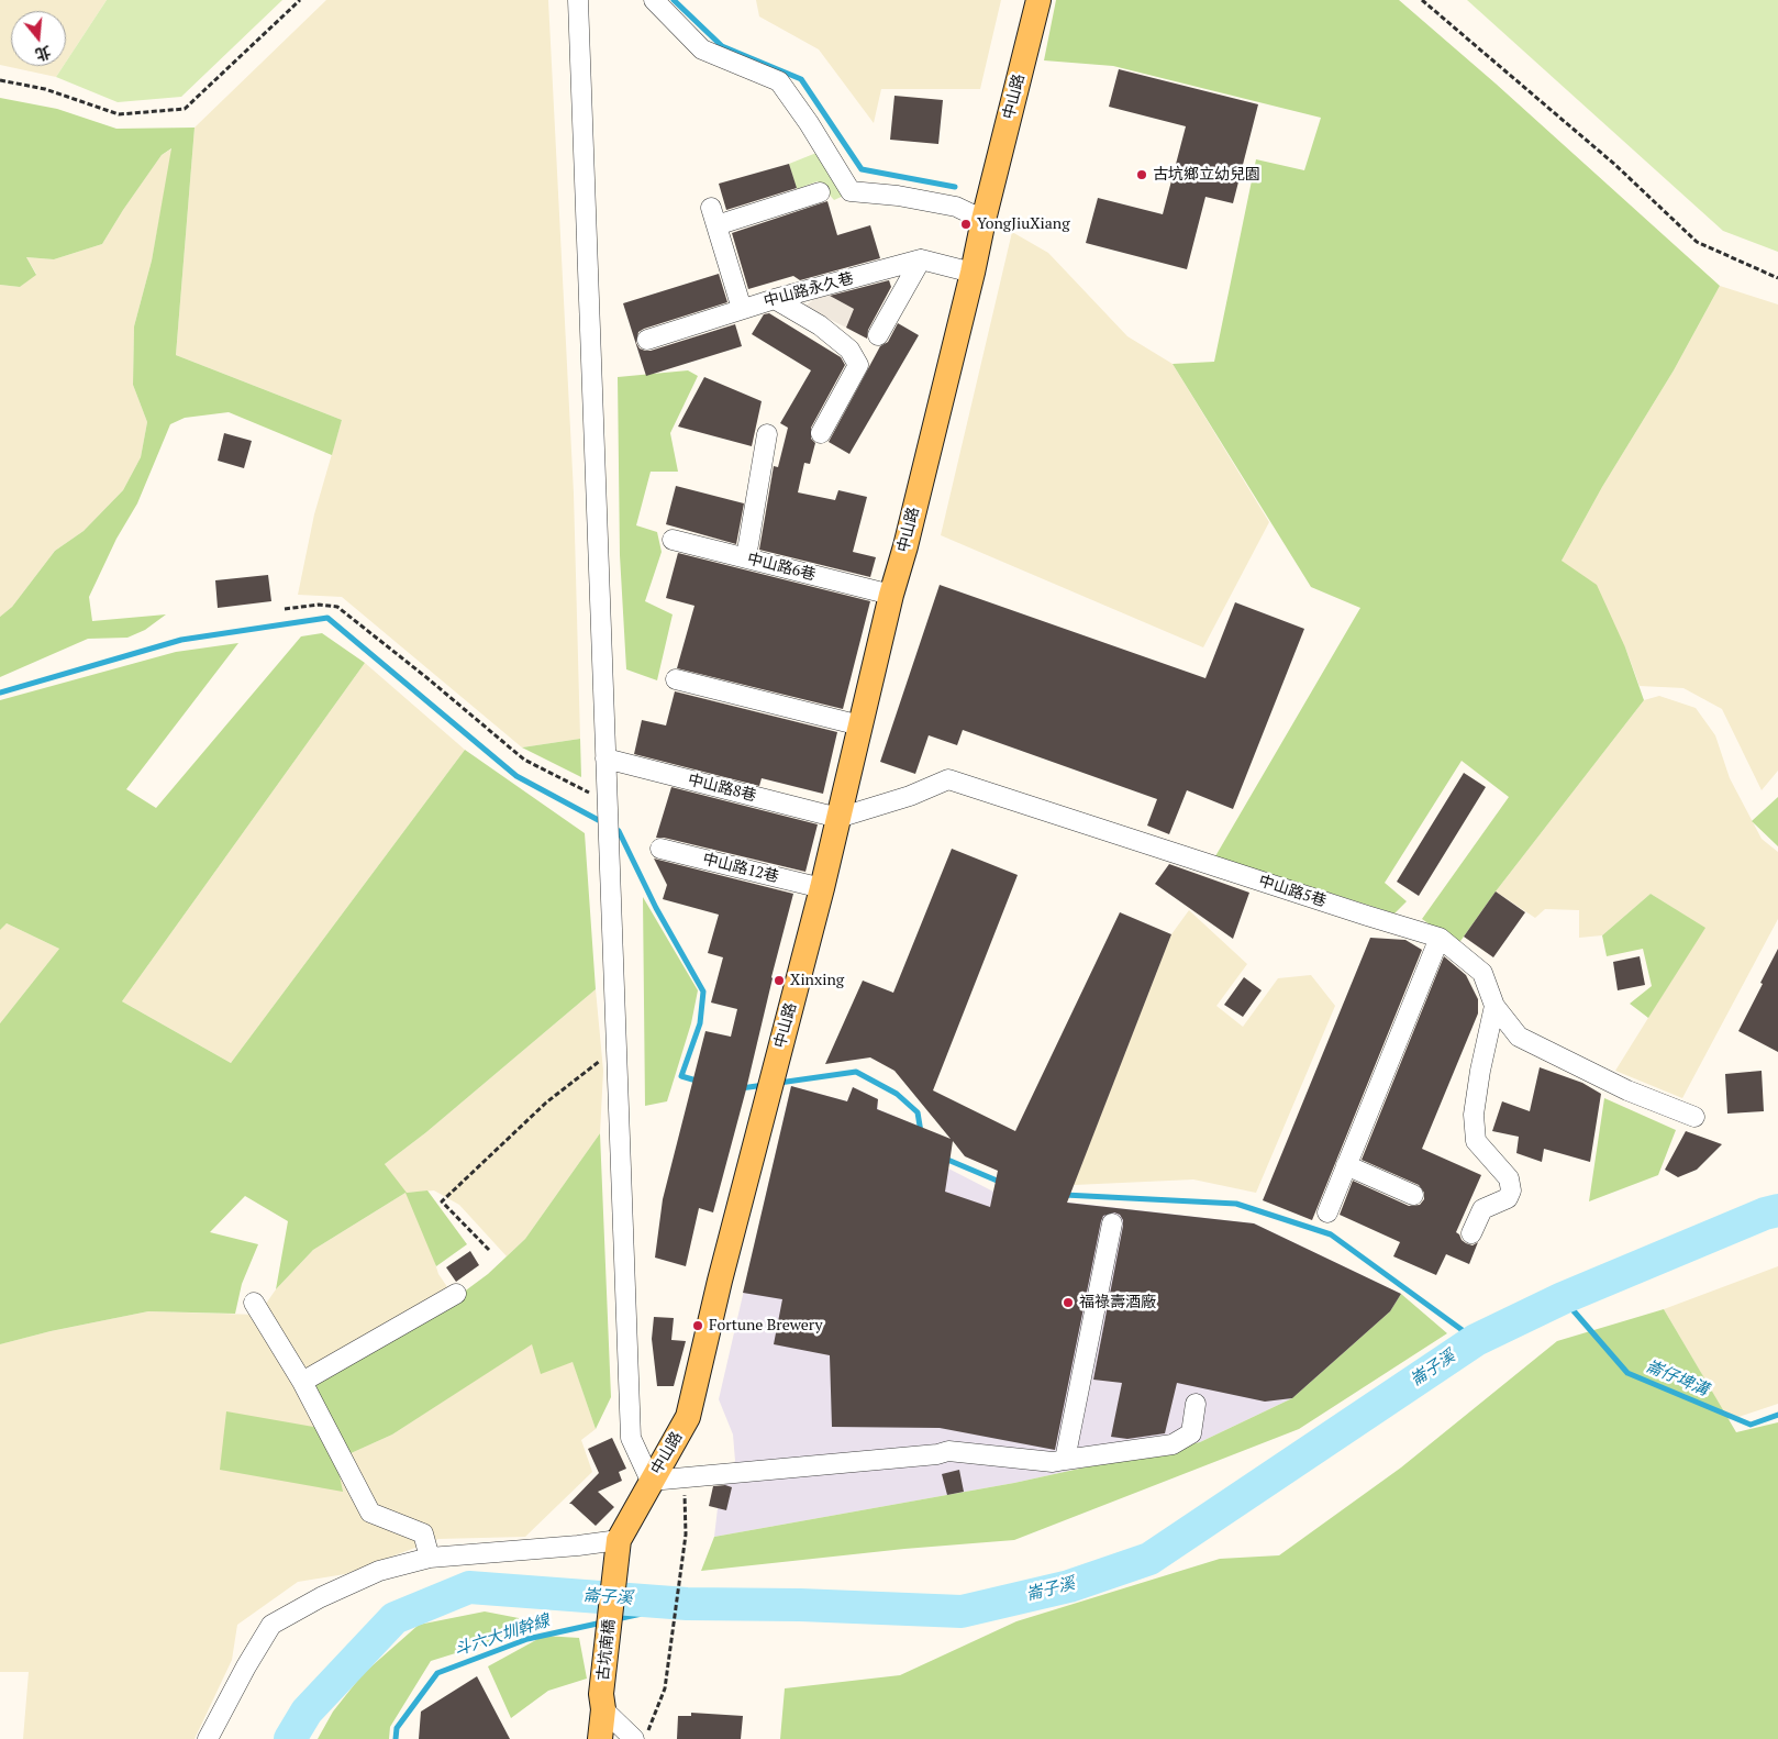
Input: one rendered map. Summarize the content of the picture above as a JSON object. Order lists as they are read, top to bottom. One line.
{"streets":{"main road":["中山路","古坑南橋"],"street":["中山路永久巷","中山路6巷","中山路8巷","中山路12巷","中山路5巷"]},"crossings":[["中山路","中山路永久巷"],["中山路","中山路6巷"],["中山路","中山路8巷"],["中山路","中山路12巷"],["中山路","中山路5巷"],["中山路","古坑南橋"],["中山路8巷","中山路5巷"]],"water":["崙子溪","崙仔埤溝","斗六大圳幹線"],"places":["古坑鄉立幼兒園","YongJiuXiang","Xinxing","福祿壽酒廠","Fortune Brewery"],"north":"bottom"}
